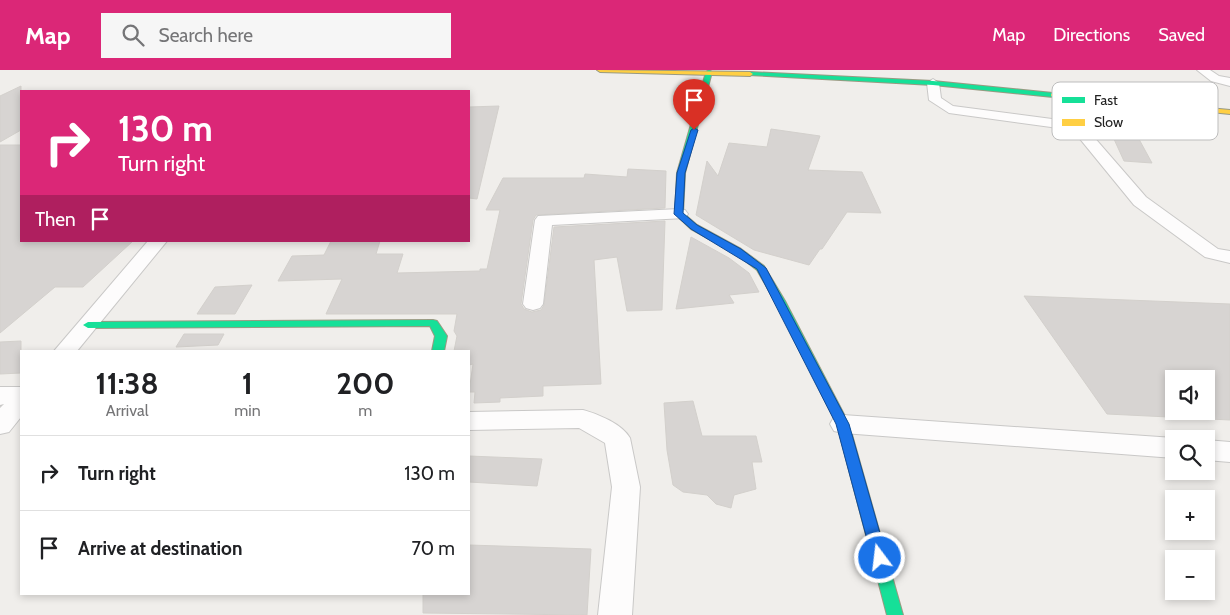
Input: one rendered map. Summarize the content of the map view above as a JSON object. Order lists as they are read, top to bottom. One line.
{"legend":["Fast","Slow"],"page":{"header":"Map","search":"Search here","nav":["Map","Directions","Saved"],"turn":["130 m","Turn right"],"then":"Then","eta":["11:38","Arrival","1","min","200","m"],"map_buttons":["+","−"],"list":[{"name":"Turn right","value":"130 m"},{"name":"Arrive at destination","value":"70 m"}]}}
